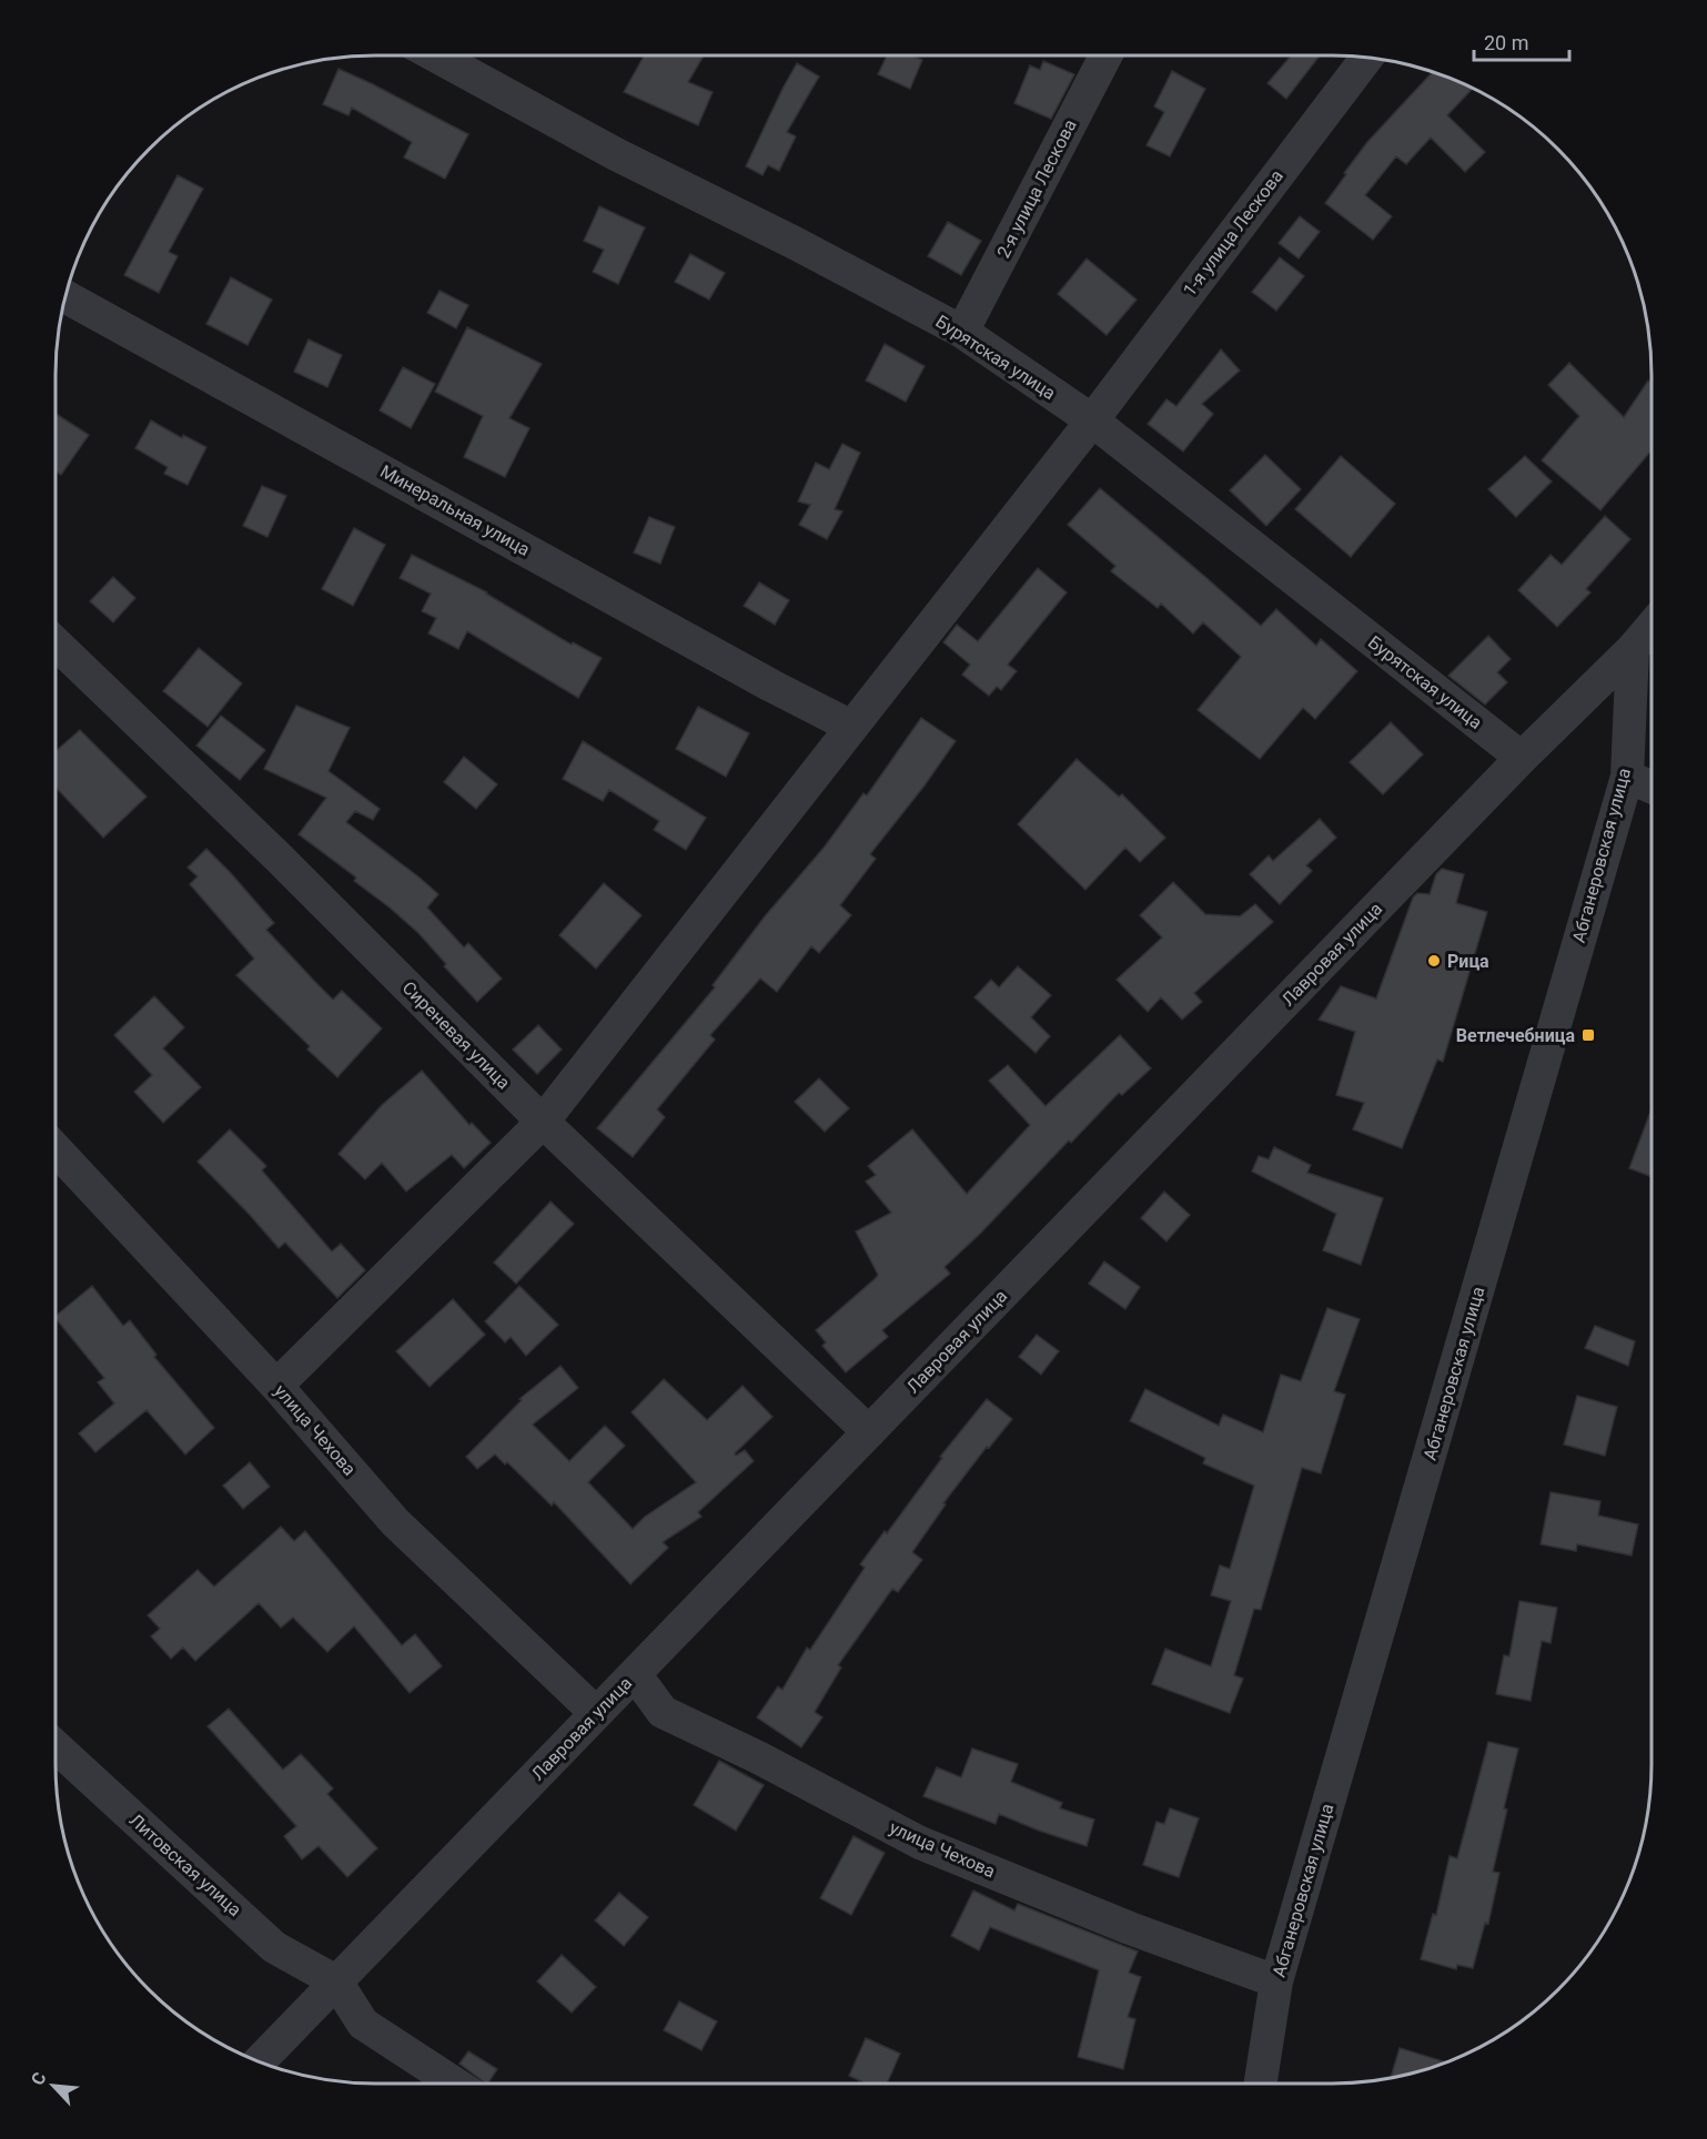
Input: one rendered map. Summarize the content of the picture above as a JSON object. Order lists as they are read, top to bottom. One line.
{"streets":{"street":["2-я улица Лескова","1-я улица Лескова","Бурятская улица","Минеральная улица","Абганеровская улица","Лавровая улица","Сиреневая улица","улица Чехова","Литовская улица"]},"crossings":[["2-я улица Лескова","Бурятская улица"],["1-я улица Лескова","Бурятская улица"],["1-я улица Лескова","Минеральная улица"],["1-я улица Лескова","Сиреневая улица"],["1-я улица Лескова","улица Чехова"],["Бурятская улица","Лавровая улица"],["Абганеровская улица","Лавровая улица"],["Абганеровская улица","улица Чехова"],["Лавровая улица","Сиреневая улица"],["Лавровая улица","улица Чехова"],["Лавровая улица","Литовская улица"]],"places":{"other":["Рица"],"transit":["Ветлечебница"]},"scale_bar":"20 m","north":"top left"}
